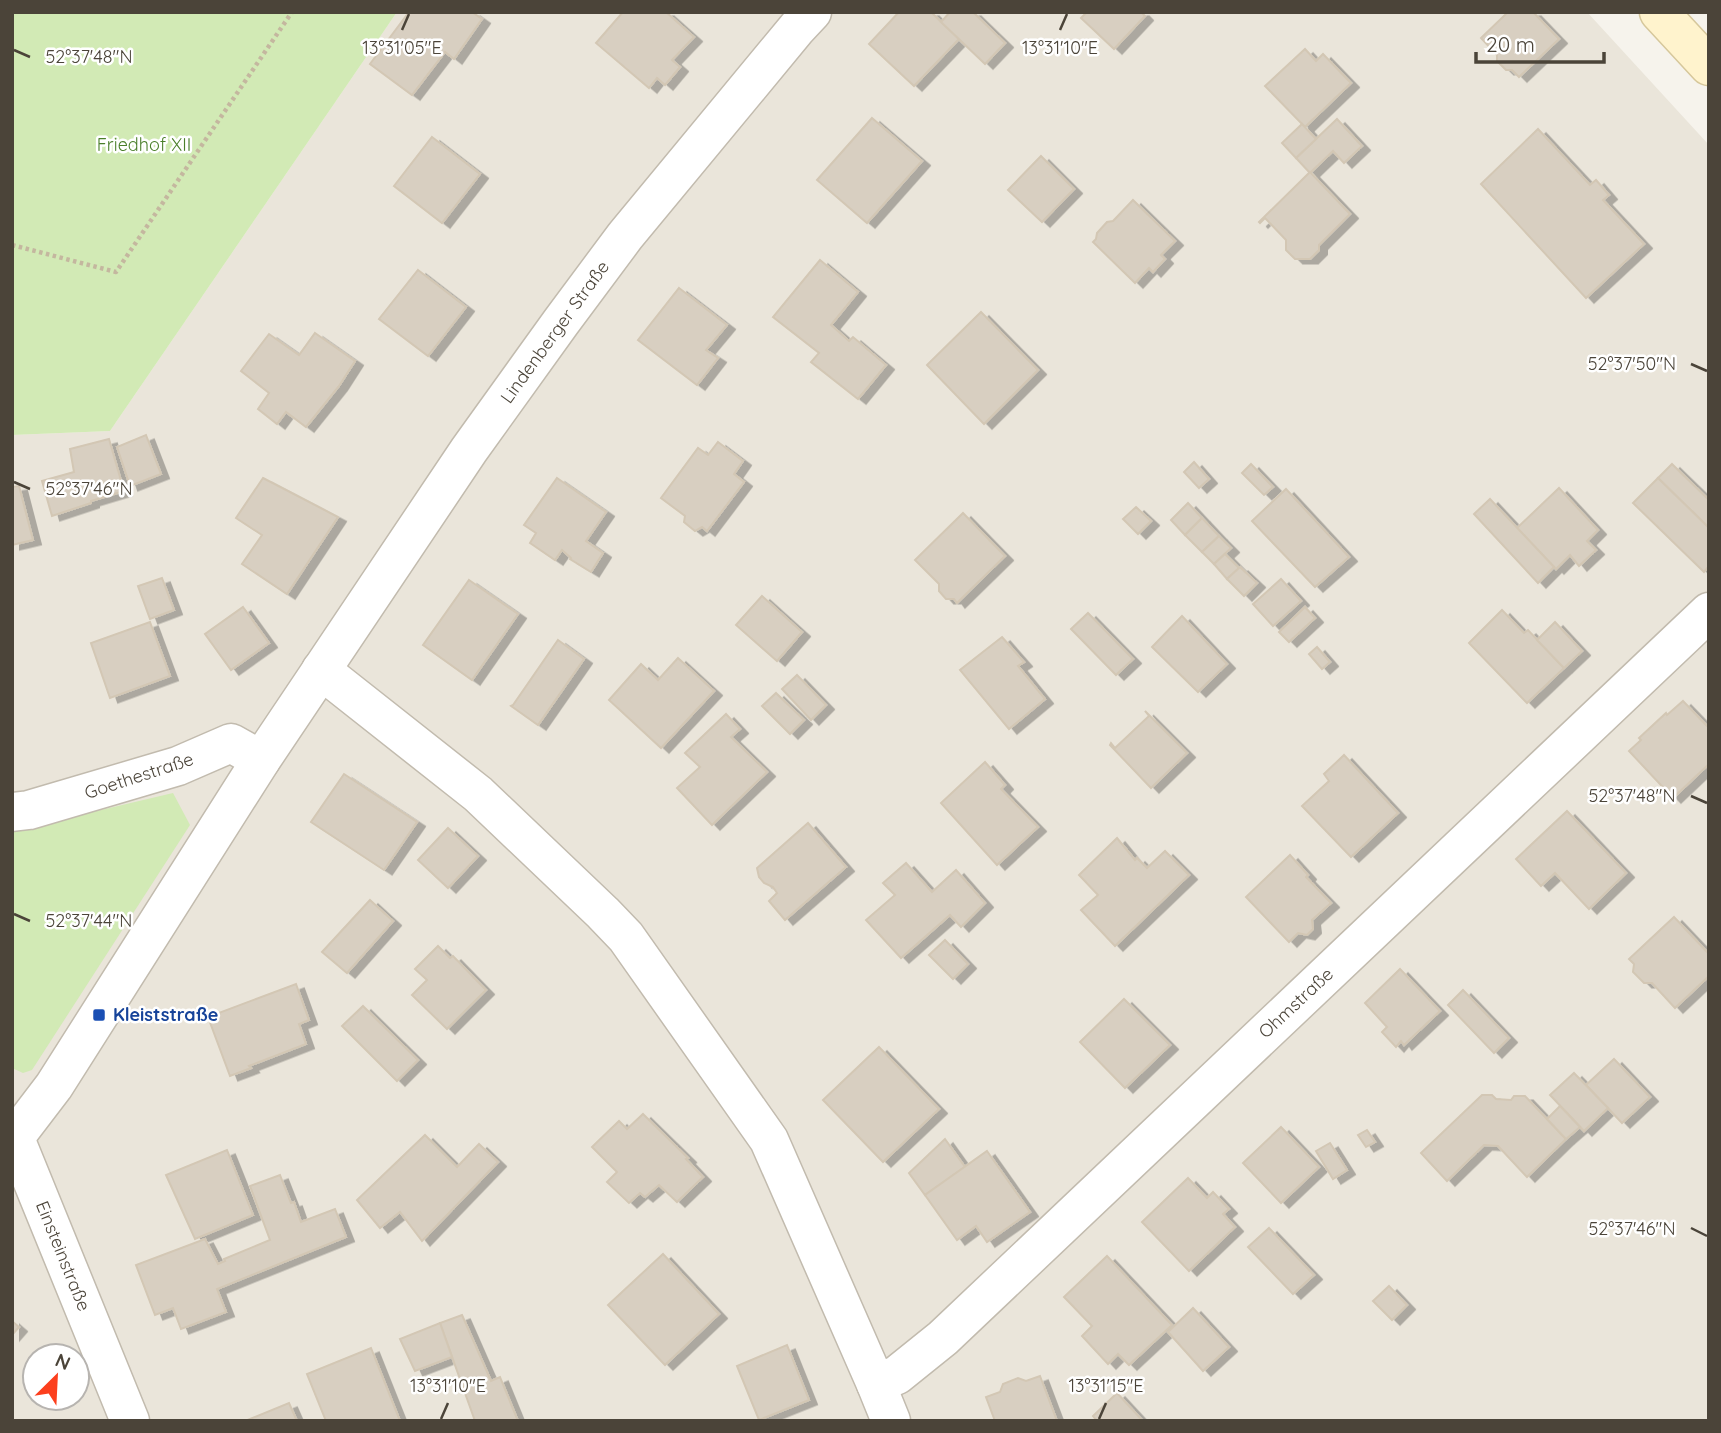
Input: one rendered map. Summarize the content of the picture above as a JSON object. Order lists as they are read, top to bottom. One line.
{"streets":{"street":["Lindenberger Straße","Goethestraße","Ohmstraße","Einsteinstraße"]},"parks":["Friedhof XII"],"places":{"transit":["Kleiststraße"]},"scale_bar":"20 m","north":"top right","coordinates":["13°31'05\"E","13°31'10\"E","52°37'48\"N","52°37'50\"N","52°37'46\"N","52°37'44\"N","13°31'15\"E"]}
